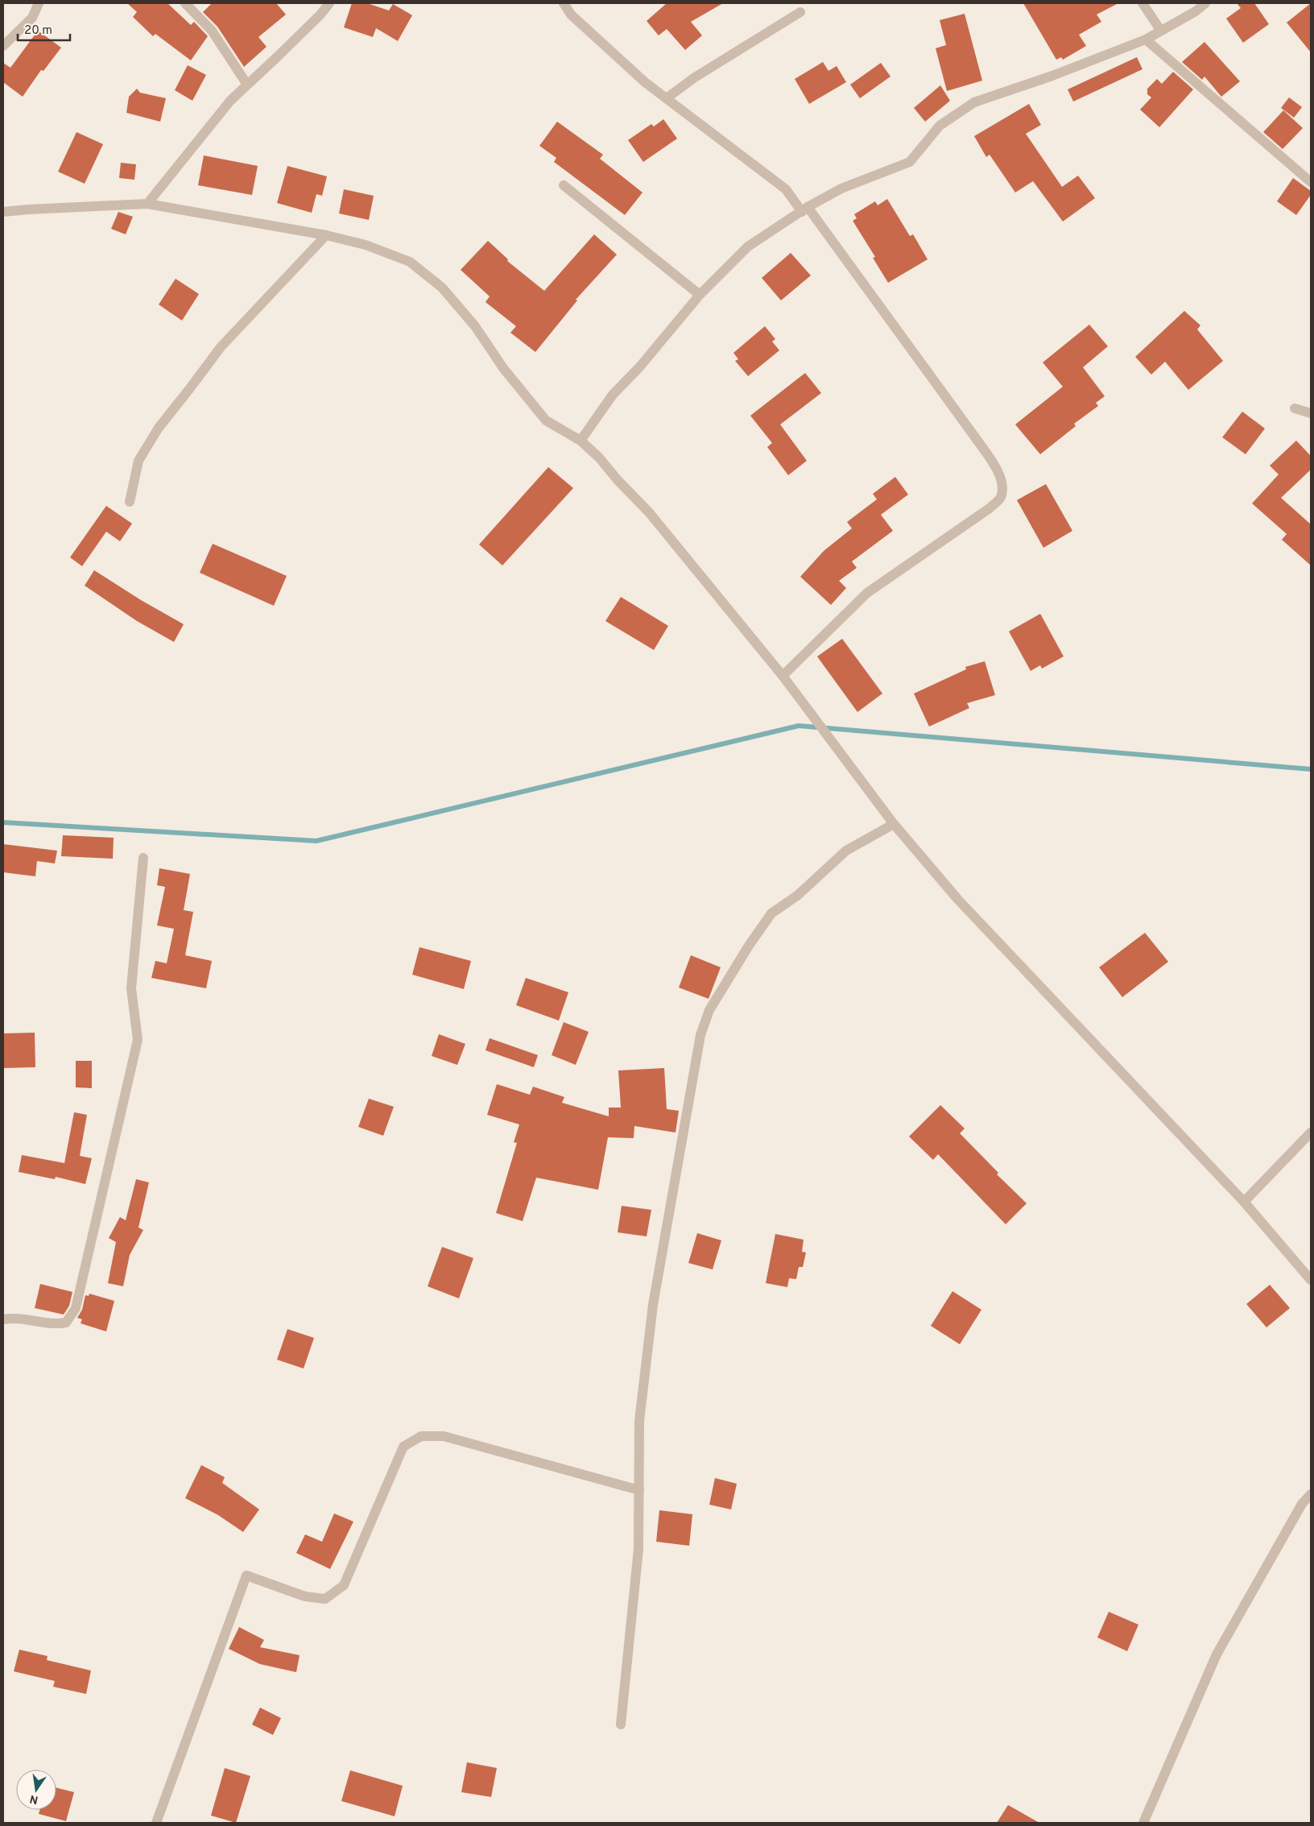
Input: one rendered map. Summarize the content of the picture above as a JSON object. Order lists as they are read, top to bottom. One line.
{"scale_bar":"20 m","north":"bottom"}
